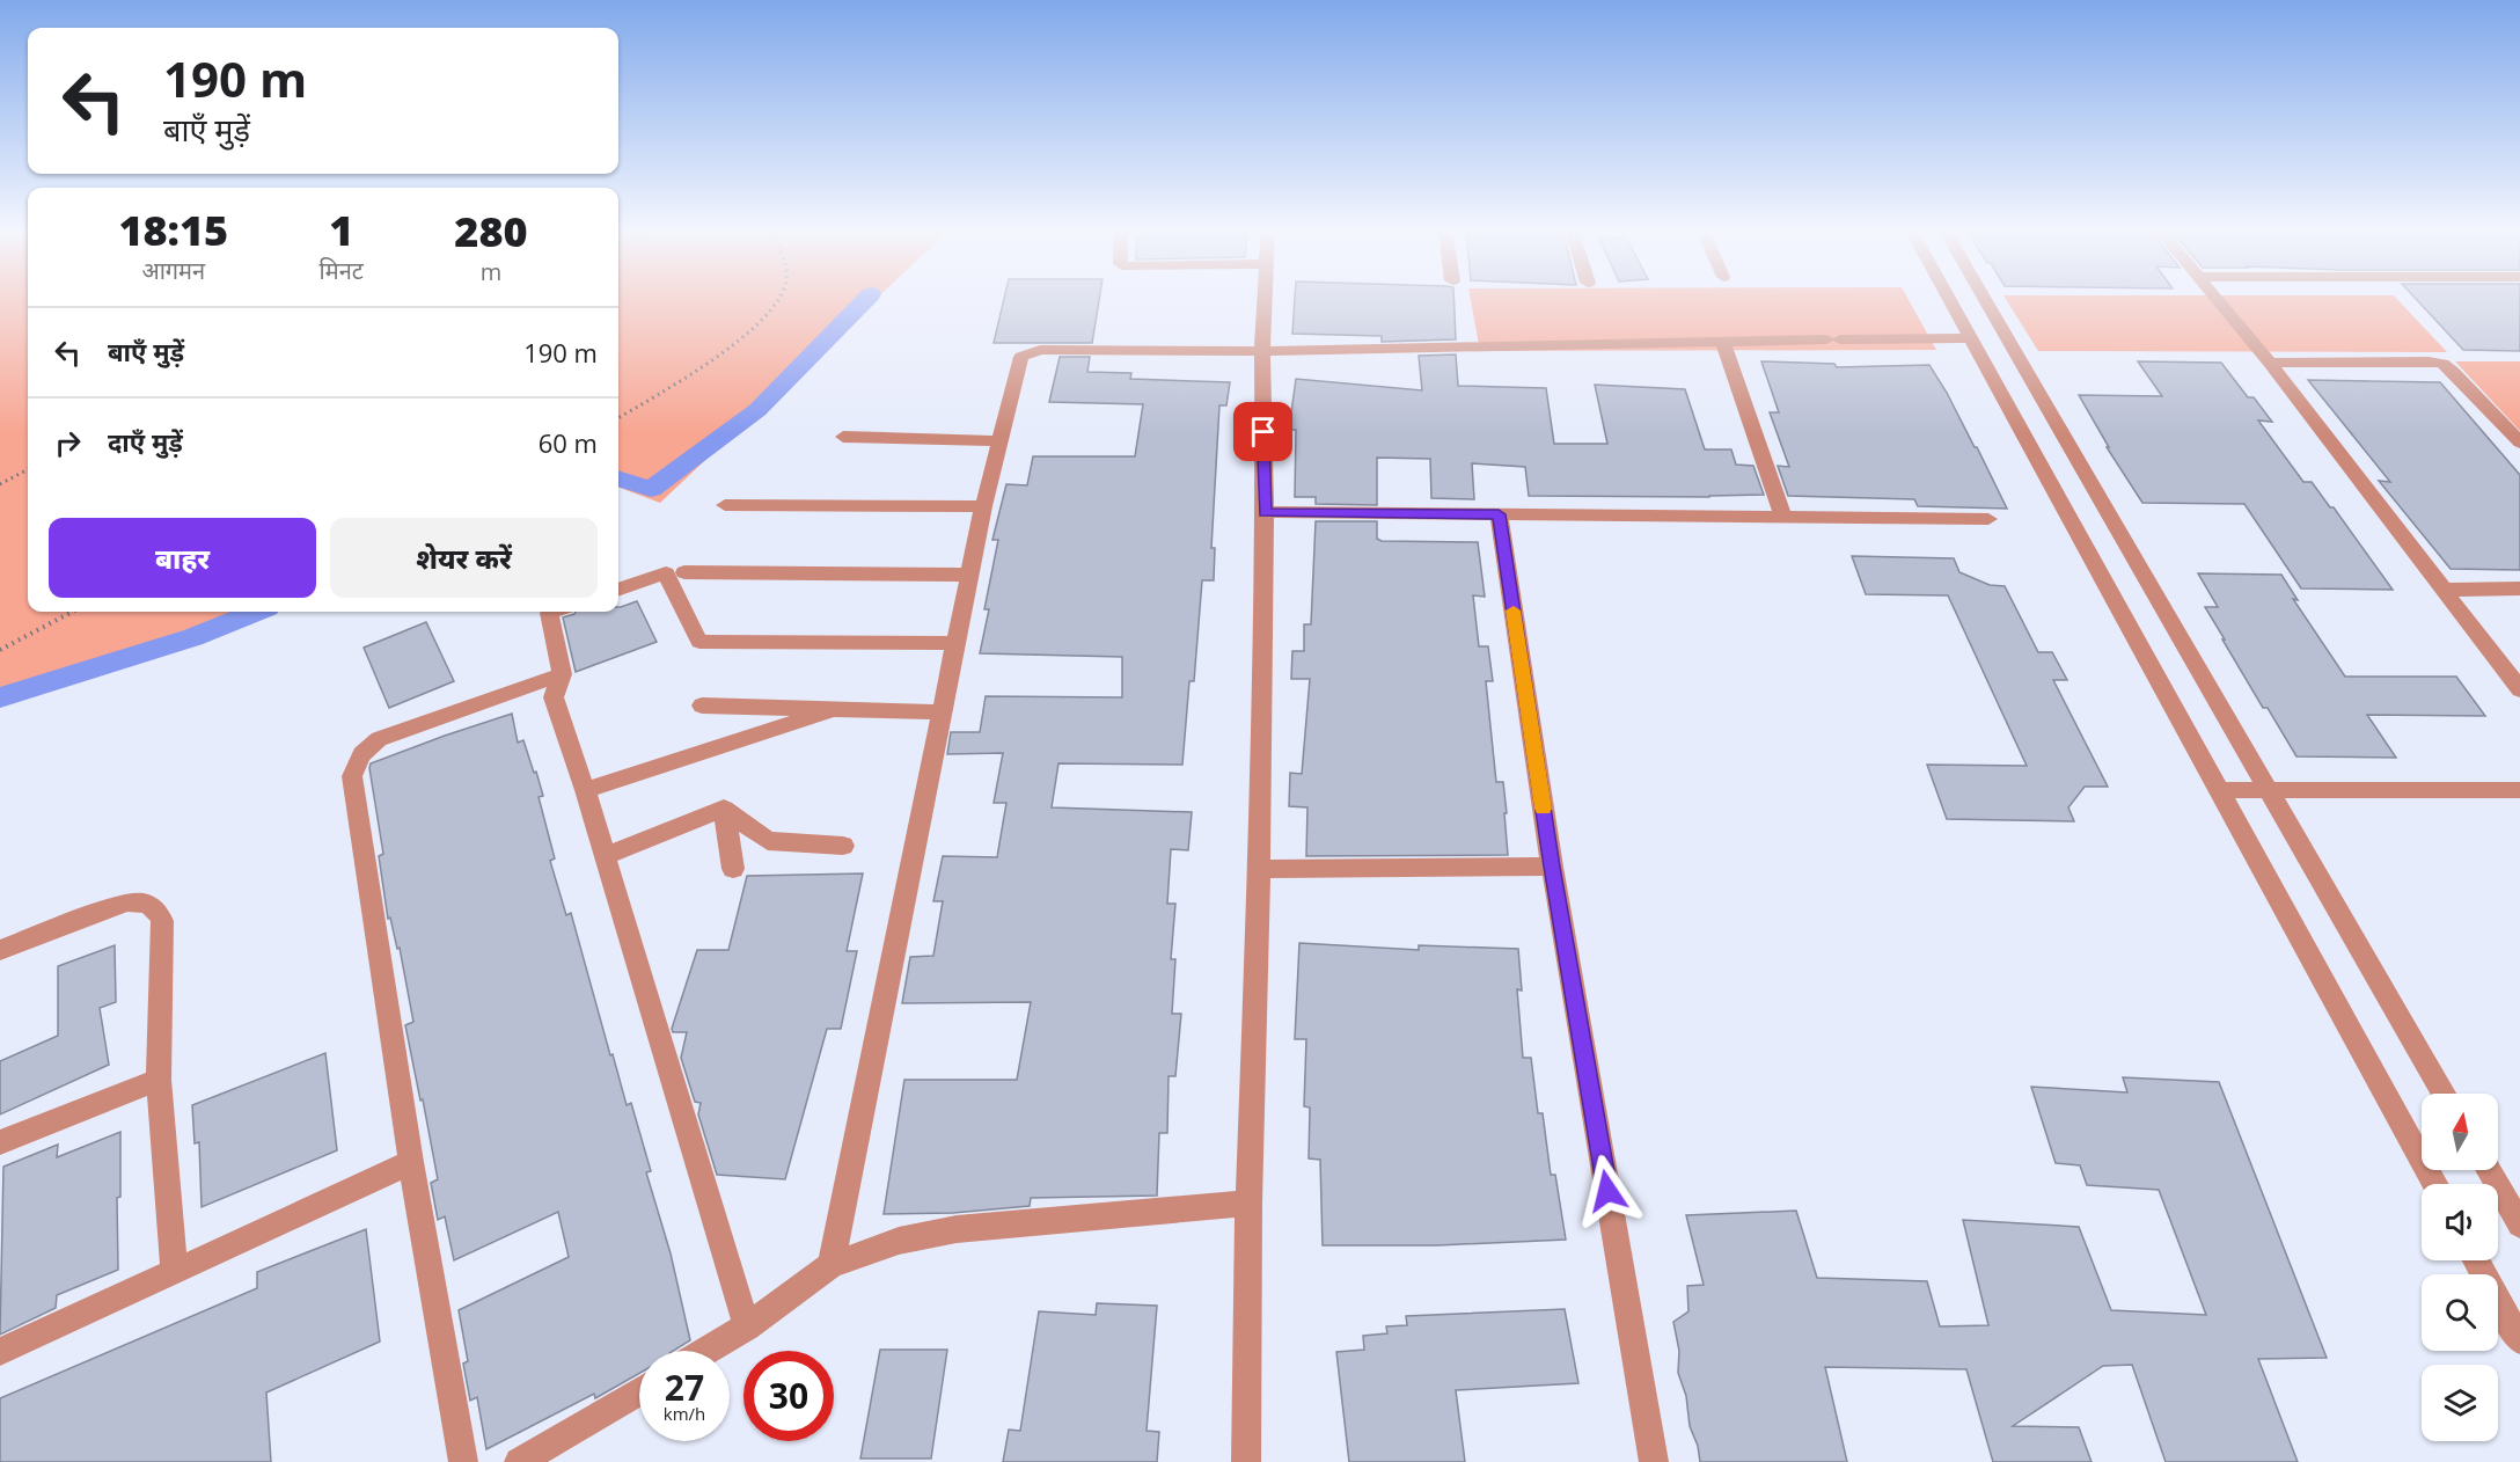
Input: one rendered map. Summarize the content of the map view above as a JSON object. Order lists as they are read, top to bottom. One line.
{"north":"top","page":{"turn":["190 m","बाएँ मुड़ें"],"eta":["18:15","आगमन","1","मिनट","280","m"],"list":[{"name":"बाएँ मुड़ें","value":"190 m"},{"name":"दाएँ मुड़ें","value":"60 m"}],"buttons":["बाहर","शेयर करें"],"speed":"27 km/h","limit":"30"}}
